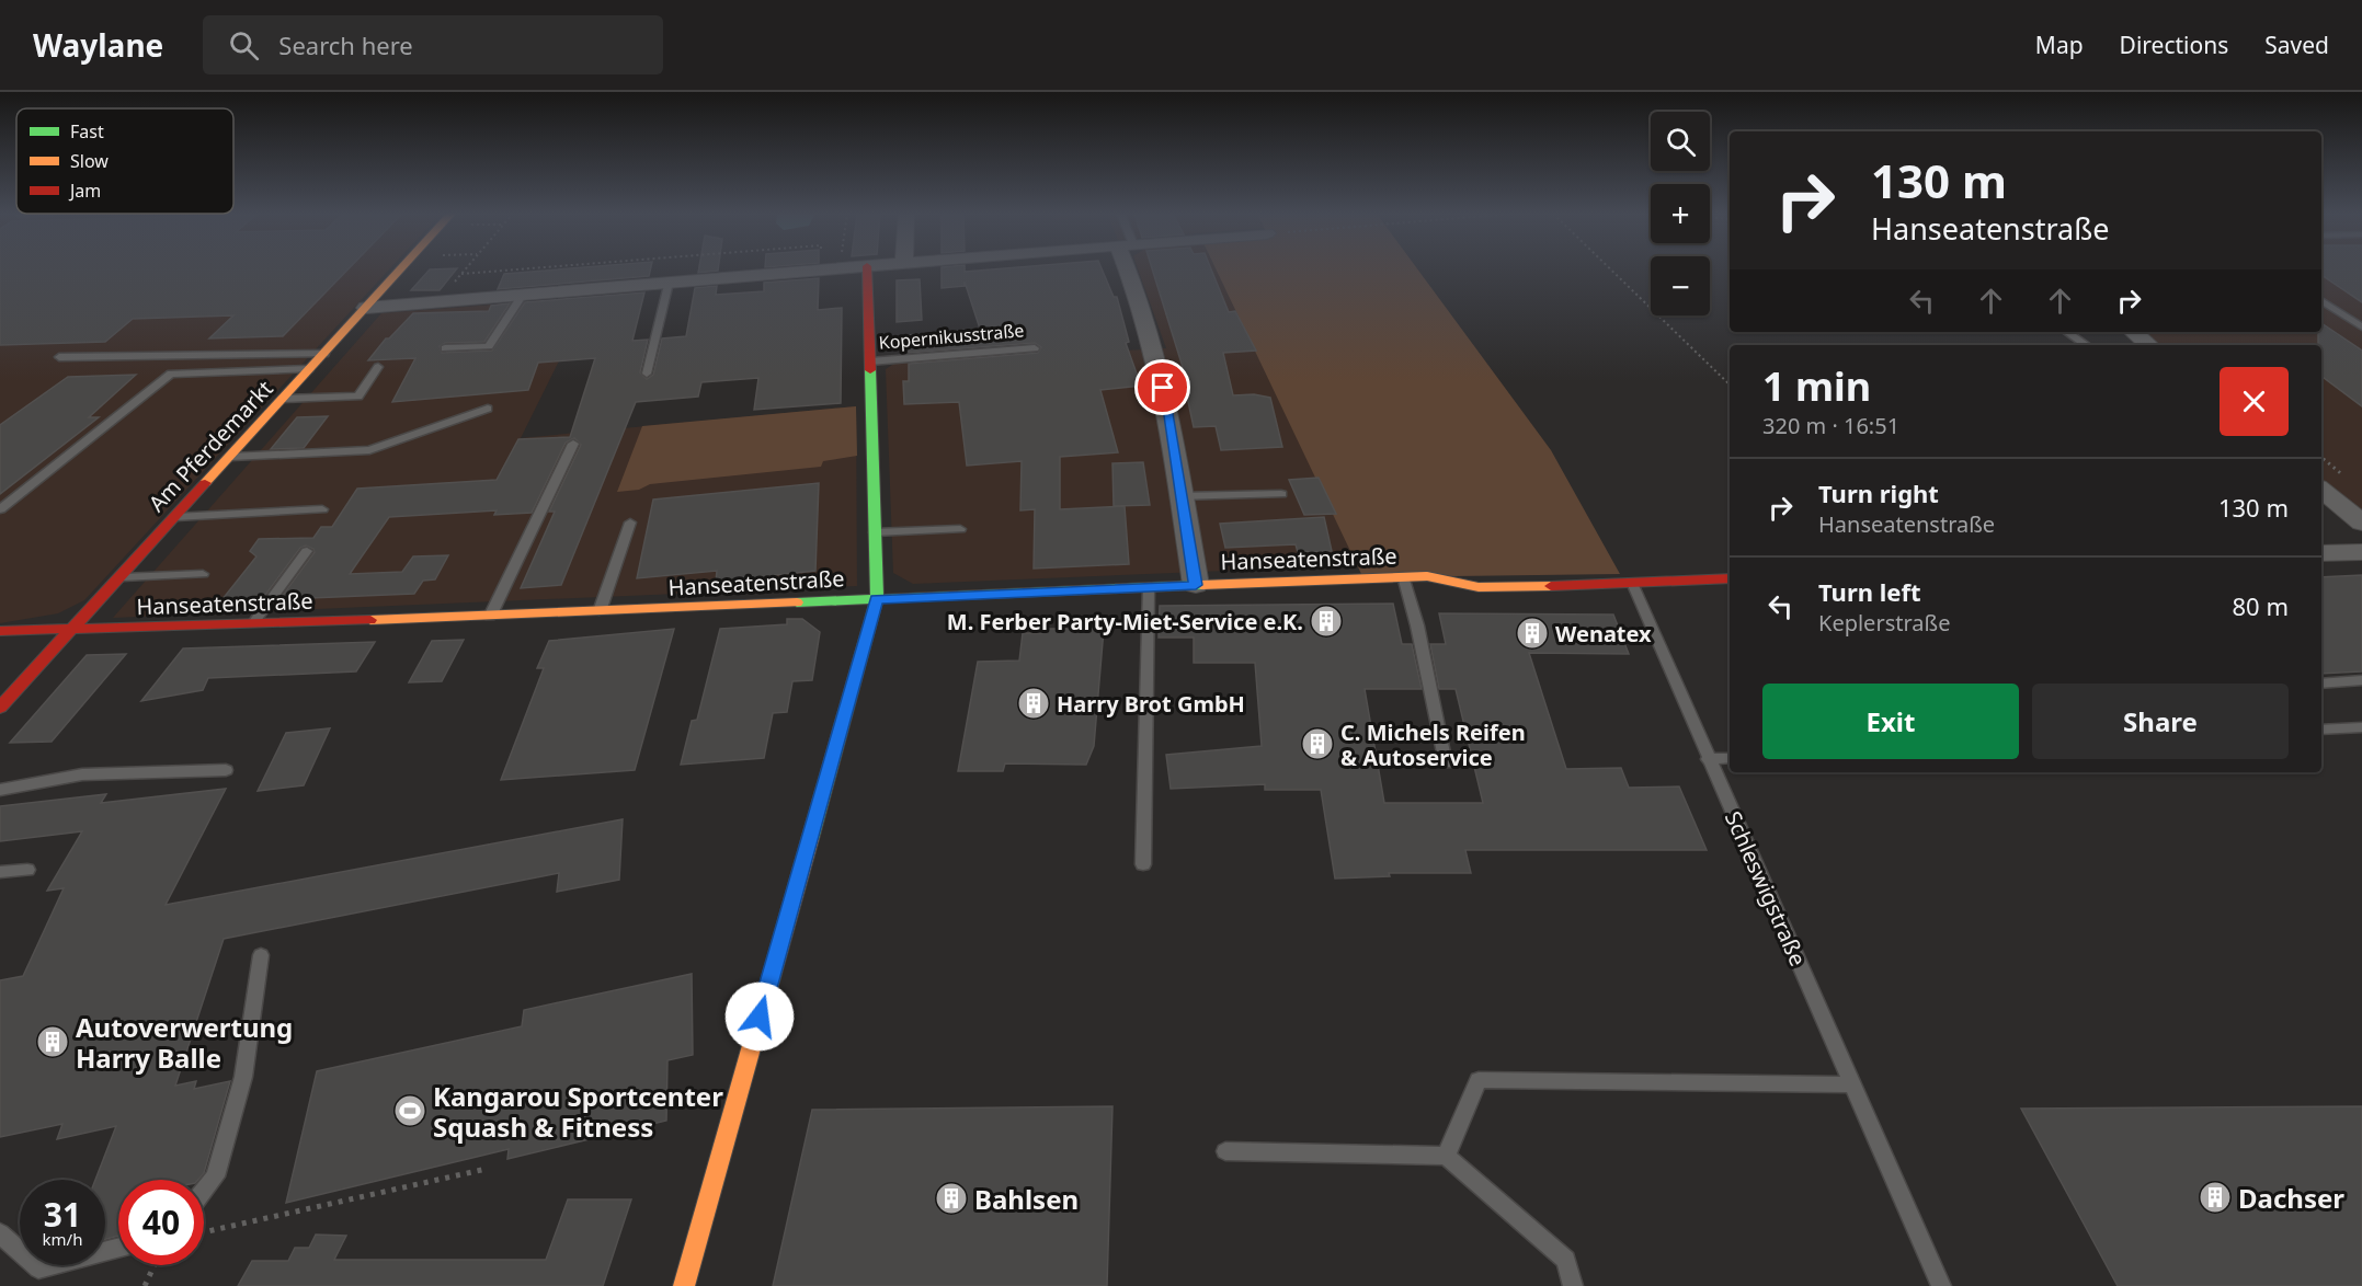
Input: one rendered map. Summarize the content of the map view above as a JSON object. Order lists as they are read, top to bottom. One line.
{"streets":{"street":["Kopernikusstraße","Am Pferdemarkt","Hanseatenstraße"],"lane":["Schleswigstraße"]},"crossings":[["Kopernikusstraße","Hanseatenstraße"],["Am Pferdemarkt","Hanseatenstraße"],["Hanseatenstraße","Schleswigstraße"]],"places":{"building":["M. Ferber Party-Miet-Service e.K.","Wenatex","Harry Brot GmbH","C. Michels Reifen & Autoservice","Autoverwertung Harry Balle","Dachser","Bahlsen"],"sports":["Kangarou Sportcenter Squash & Fitness"]},"legend":["Fast","Slow","Jam"],"page":{"header":"Waylane","search":"Search here","nav":["Map","Directions","Saved"],"map_buttons":["+","−"],"turn":["130 m","Hanseatenstraße"],"heading":["1 min","320 m · 16:51"],"list":[{"name":"Turn right","note":"Hanseatenstraße","value":"130 m"},{"name":"Turn left","note":"Keplerstraße","value":"80 m"}],"buttons":["Exit","Share"],"speed":"31 km/h","limit":"40"}}
